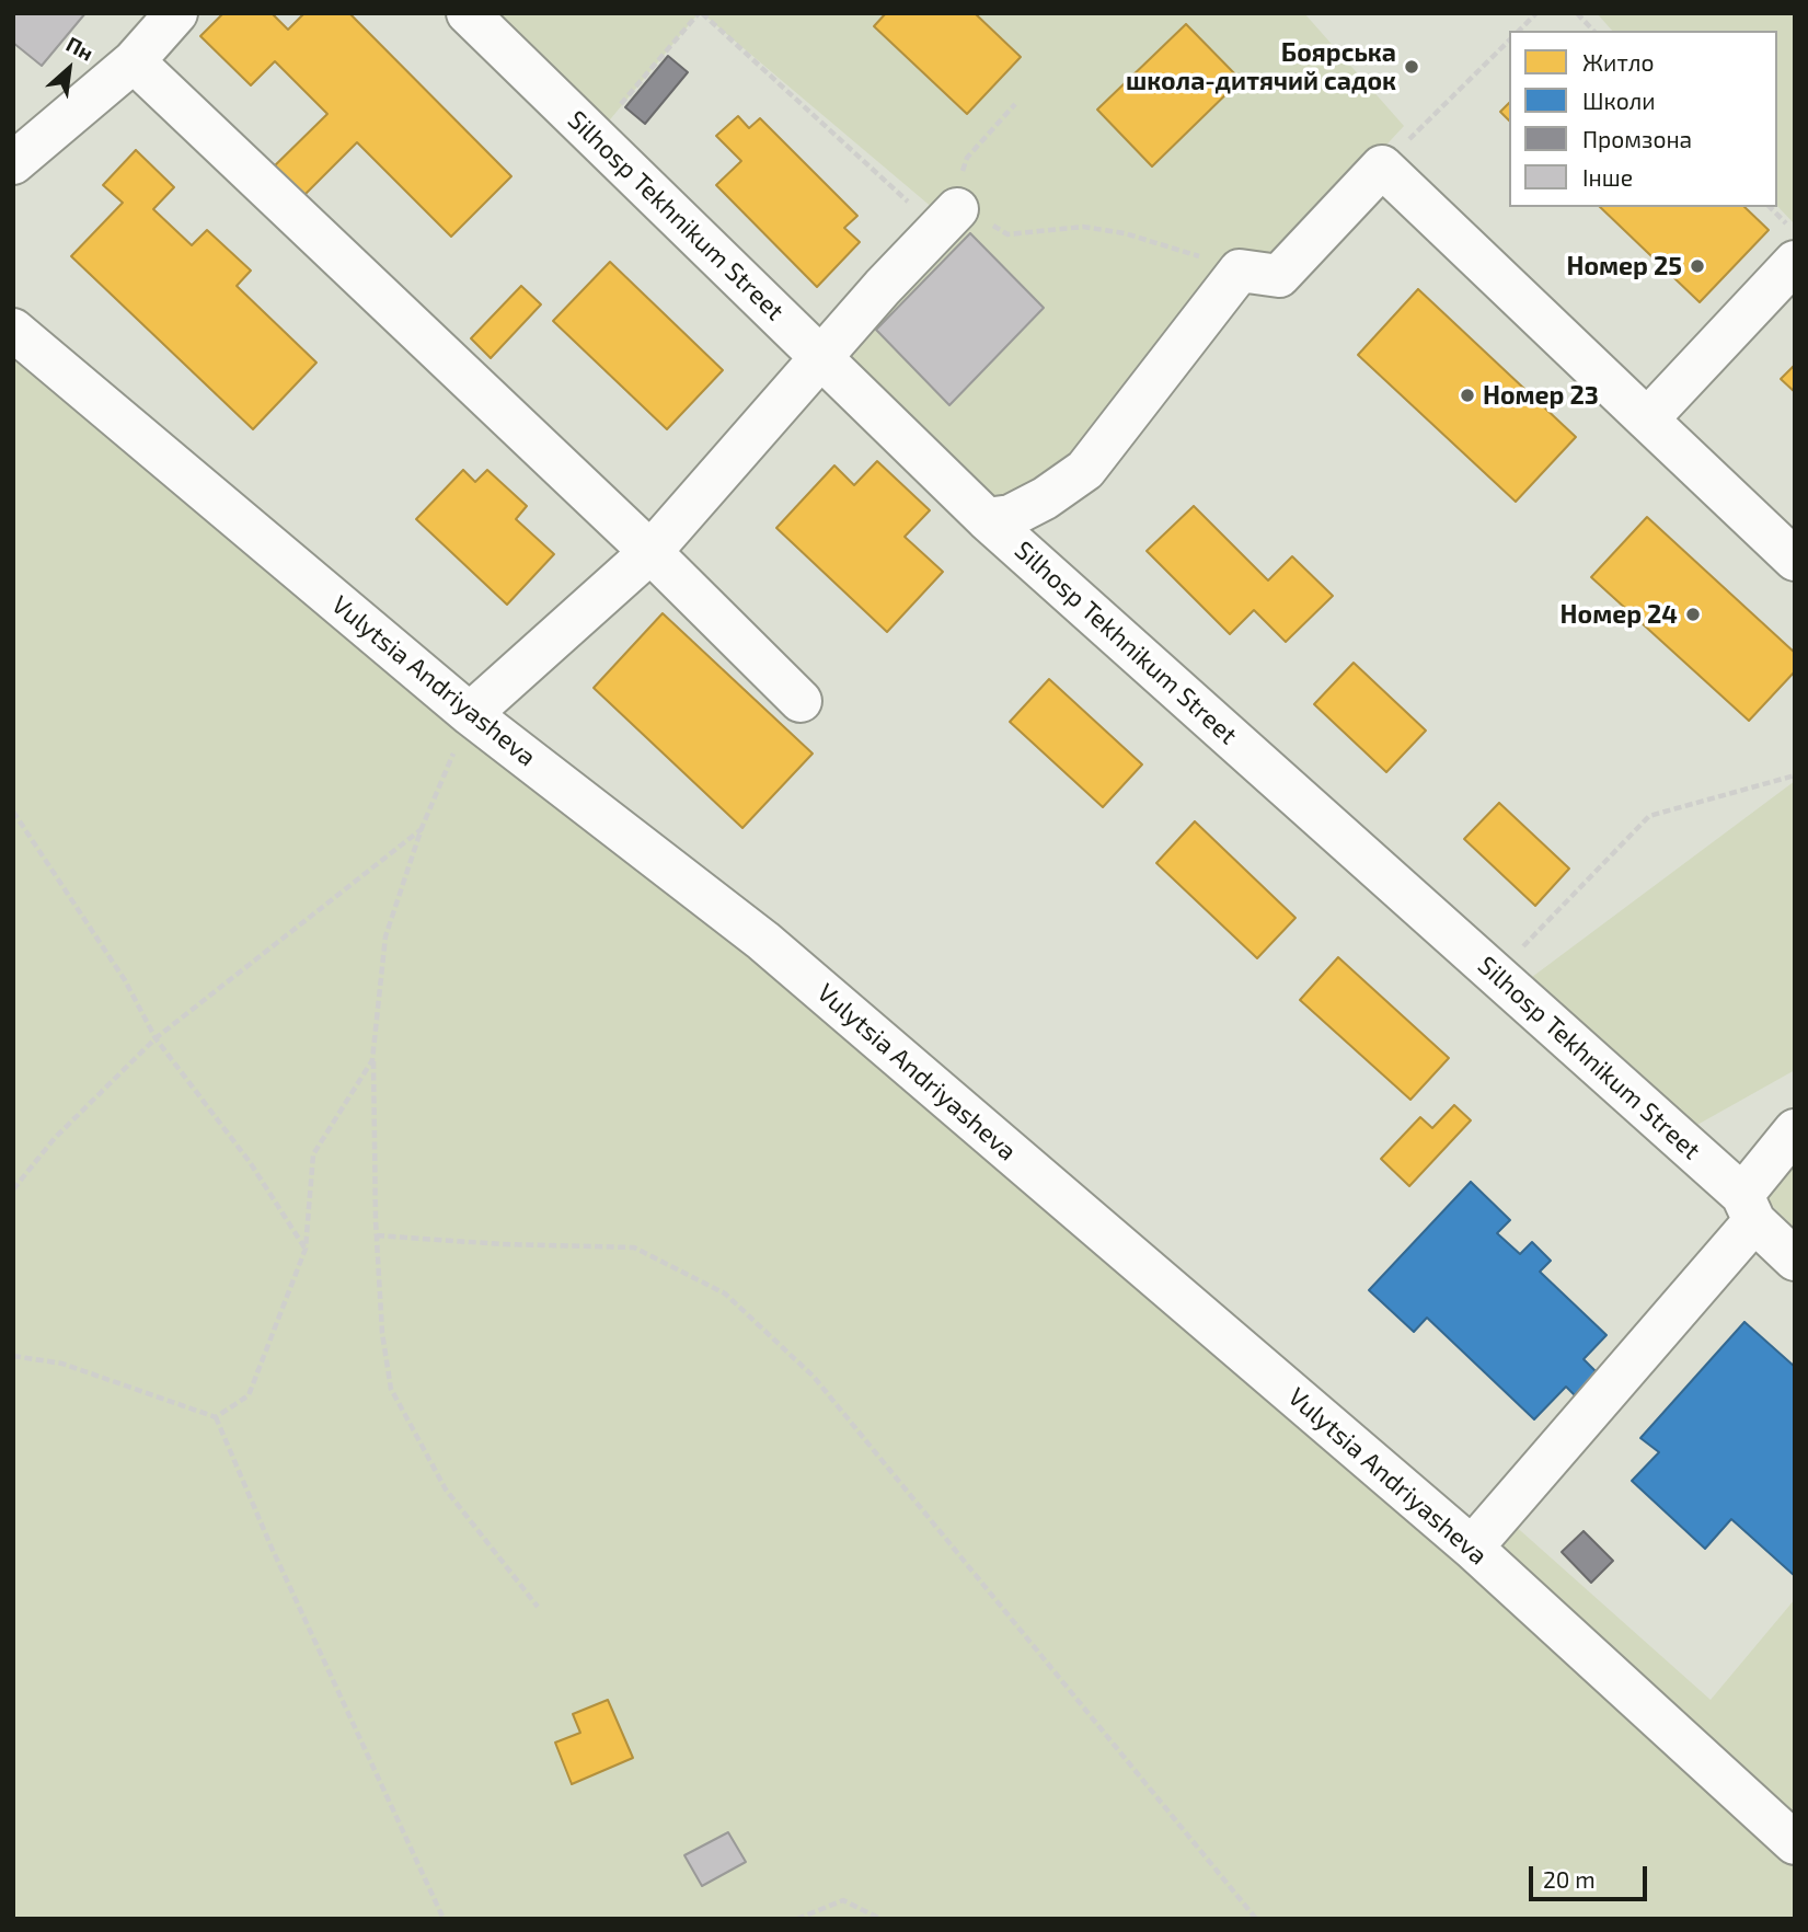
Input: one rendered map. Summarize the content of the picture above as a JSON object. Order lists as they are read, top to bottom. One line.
{"streets":{"street":["Silhosp Tekhnikum Street","Vulytsia Andriyasheva"]},"places":["Боярська школа-дитячий садок","Номер 25","Номер 23","Номер 24"],"legend":["Житло","Школи","Промзона","Інше"],"scale_bar":"20 m","north":"top right"}
